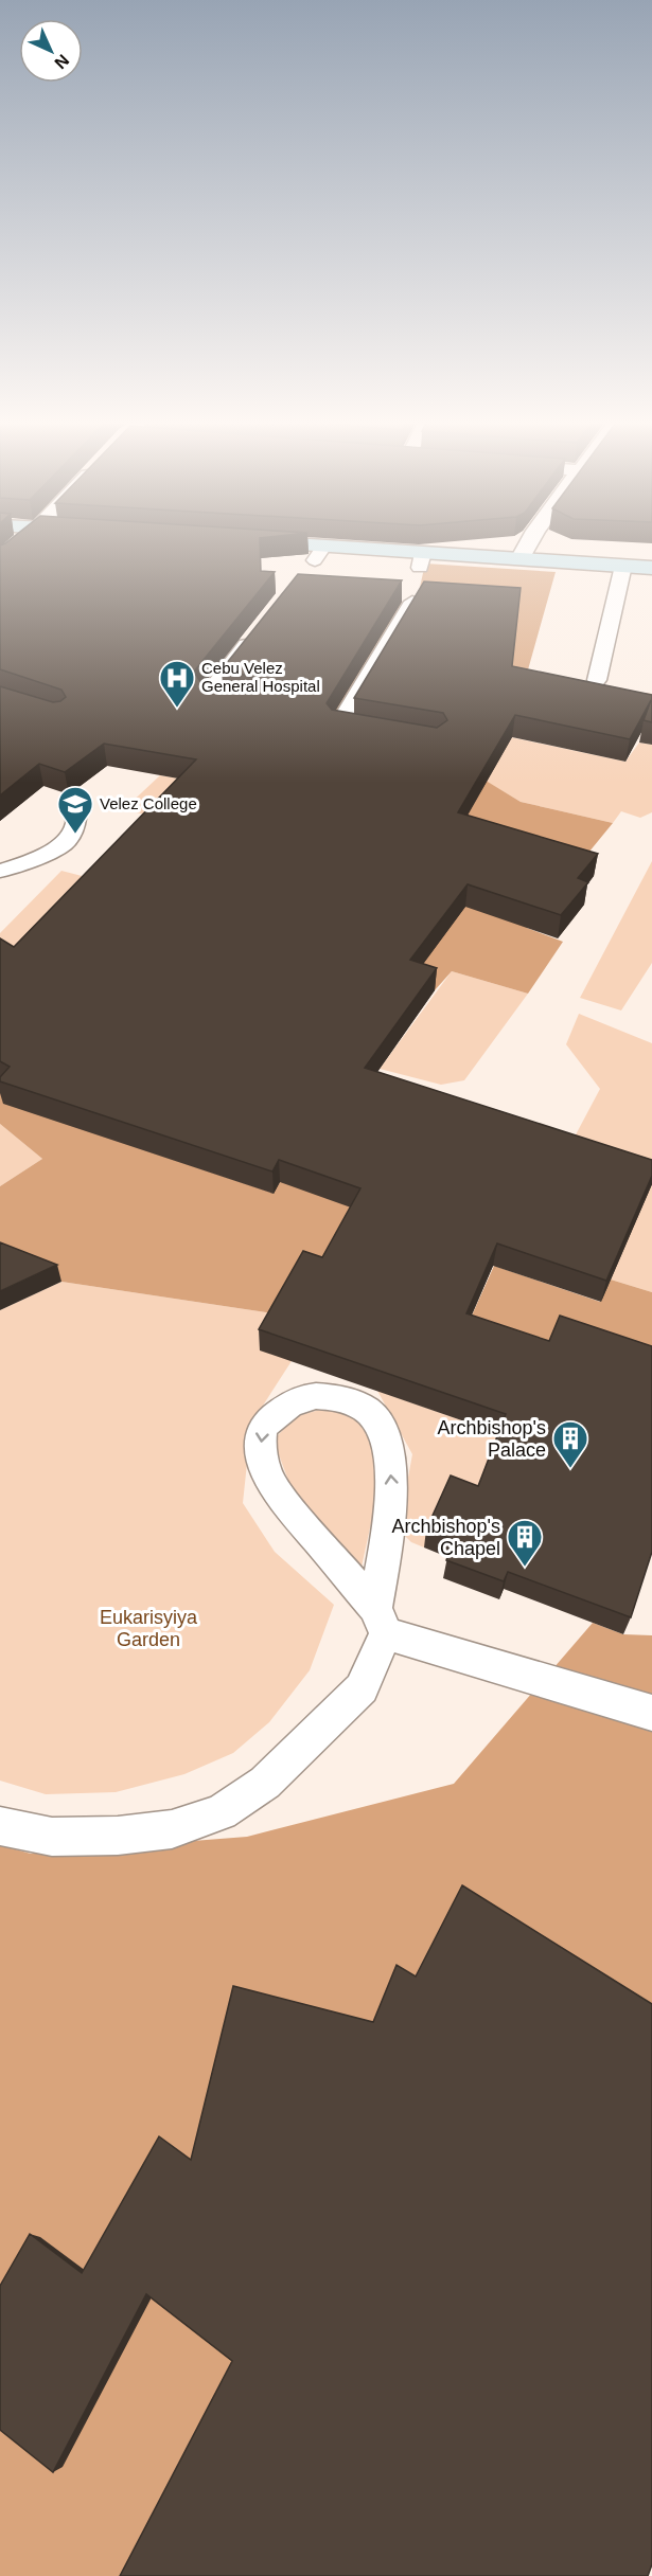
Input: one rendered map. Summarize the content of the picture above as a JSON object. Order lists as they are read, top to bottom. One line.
{"parks":["Eukarisyiya Garden"],"places":{"hospital":["Cebu Velez General Hospital"],"school or university":["Velez College"],"building":["Archbishop's Palace","Archbishop's Chapel"]},"north":"bottom right"}
